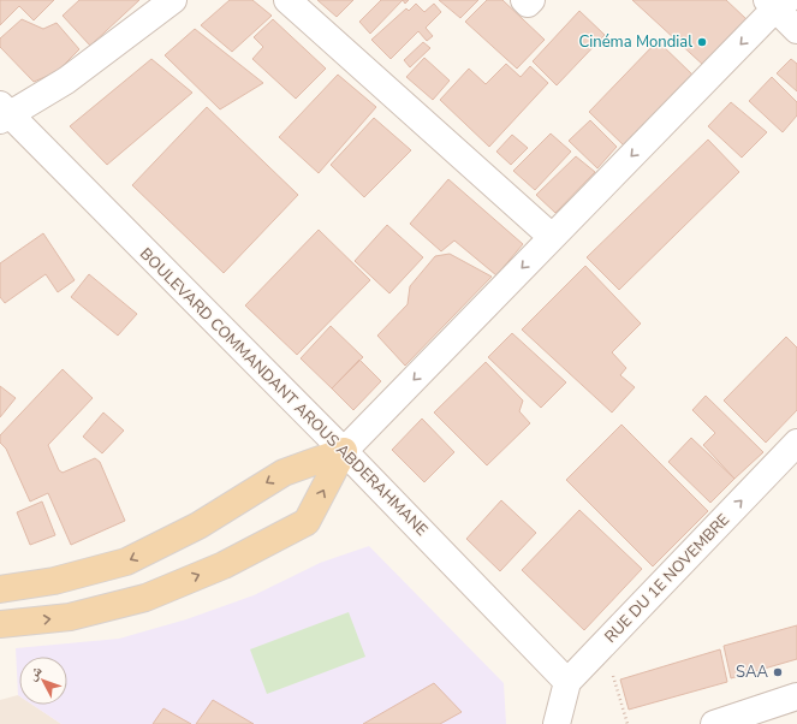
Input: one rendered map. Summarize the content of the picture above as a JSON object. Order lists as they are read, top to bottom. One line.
{"streets":{"street":["BOULEVARD COMMANDANT AROUS ABDERAHMANE","RUE DU 1E NOVEMBRE"]},"crossings":[["BOULEVARD COMMANDANT AROUS ABDERAHMANE","RUE DU 1E NOVEMBRE"]],"one_way":["RUE DU 1E NOVEMBRE"],"places":["Cinéma Mondial","SAA"],"north":"top left"}
